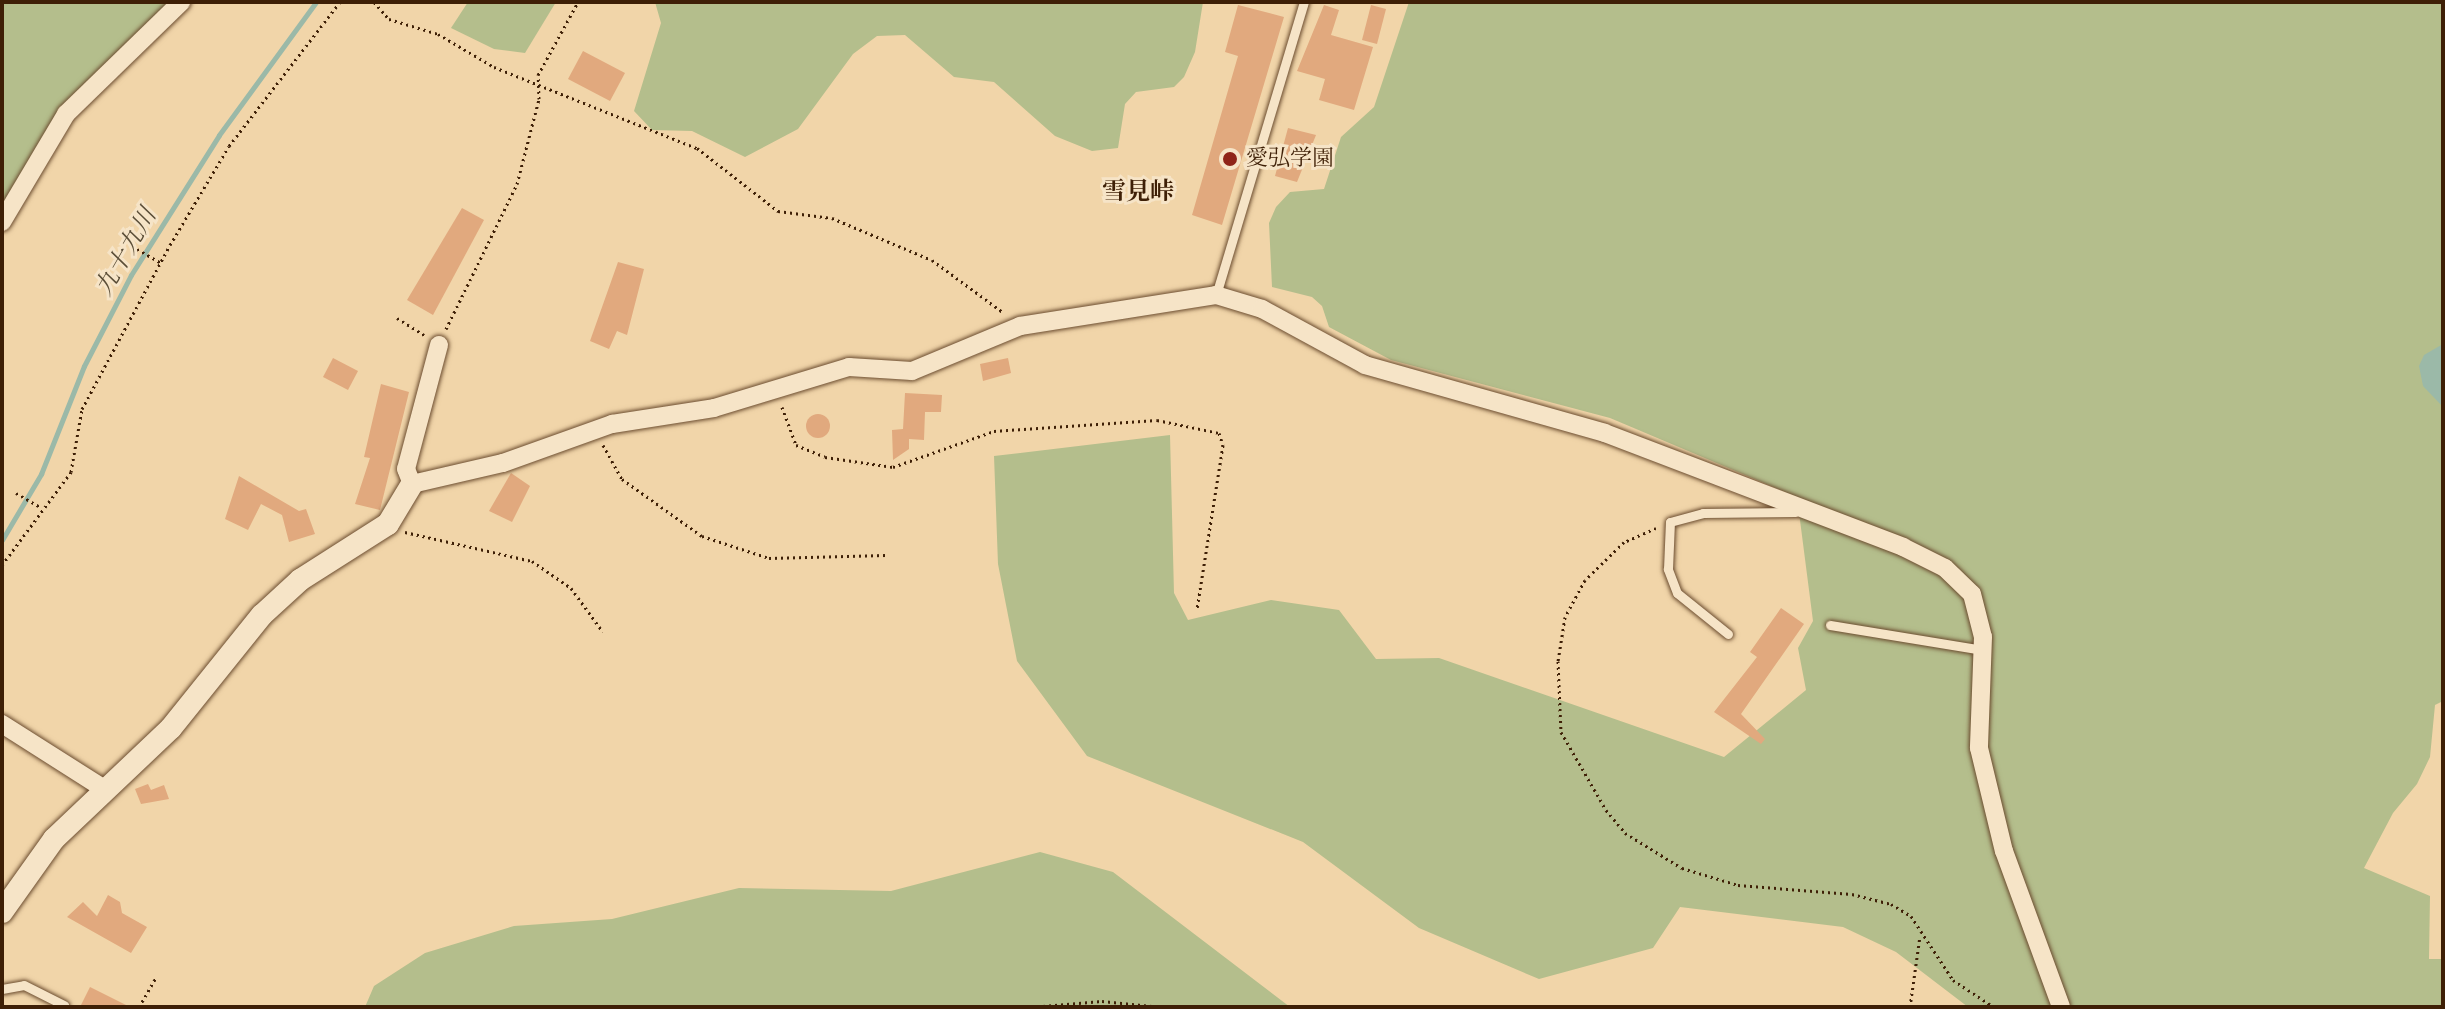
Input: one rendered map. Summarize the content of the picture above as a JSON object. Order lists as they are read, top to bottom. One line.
{"districts":["雪見峠"],"water":["九十九川"],"places":["愛弘学園"]}
